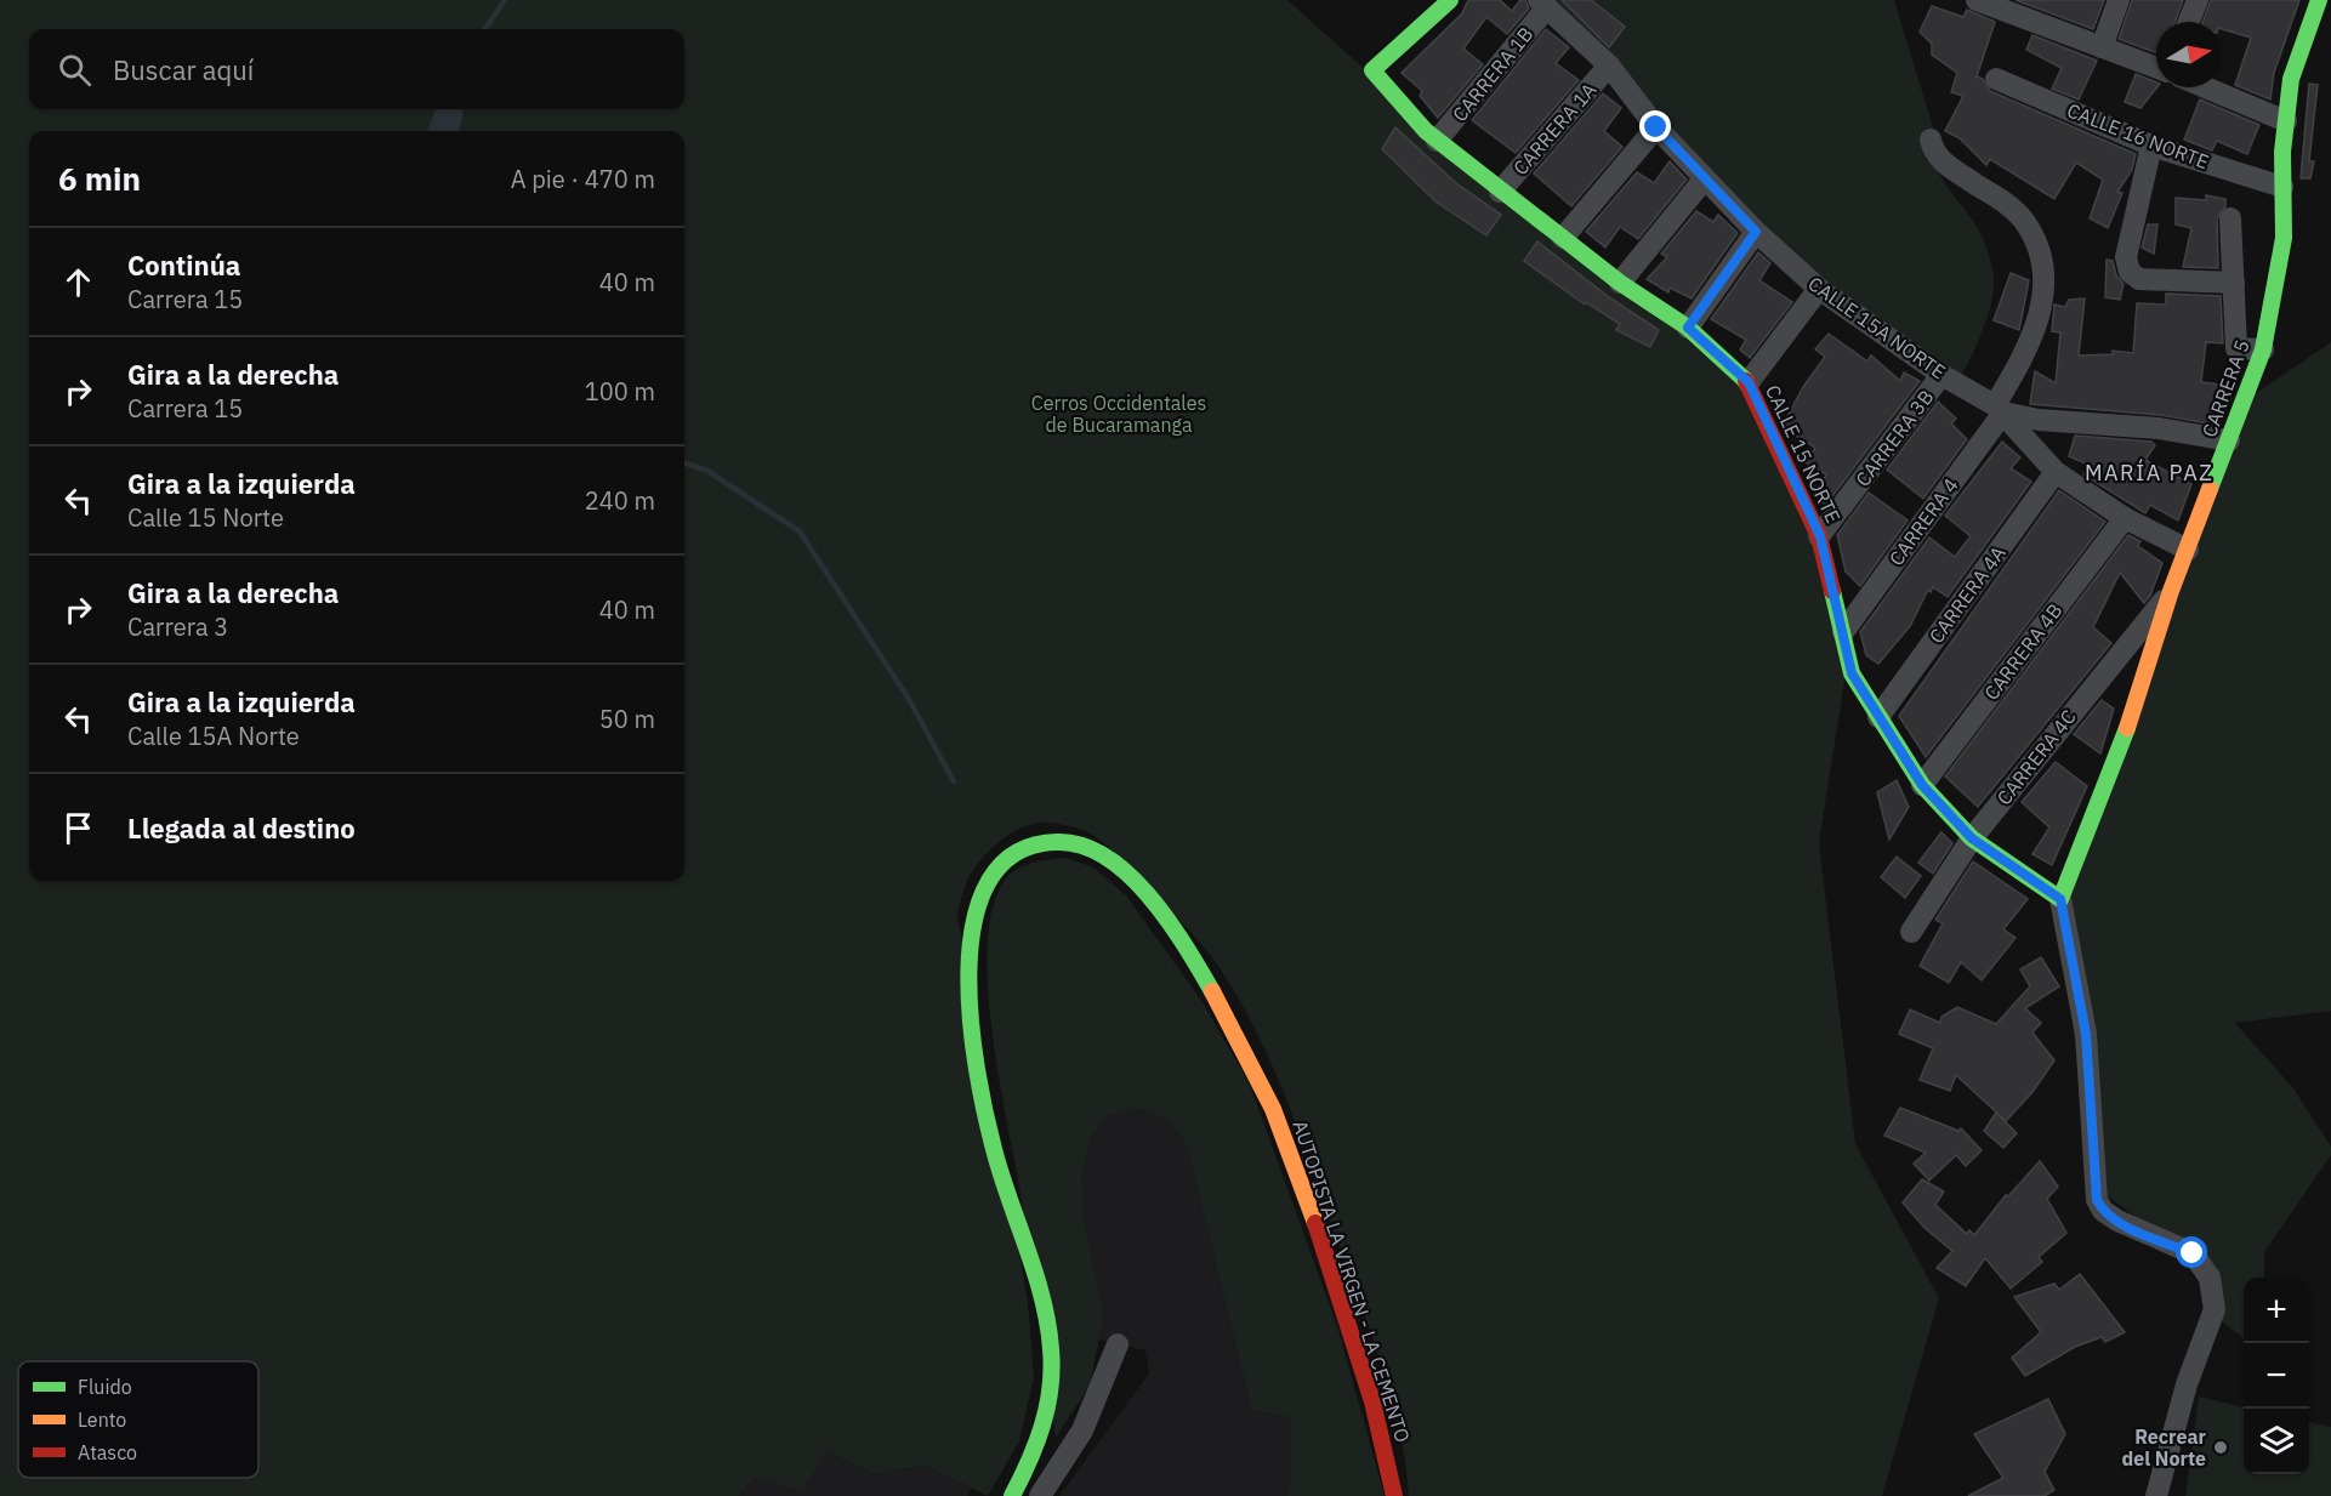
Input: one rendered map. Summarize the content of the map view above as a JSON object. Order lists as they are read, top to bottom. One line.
{"streets":{"street":["CARRERA 1B","CARRERA 1A","CALLE 16 NORTE","CALLE 15A NORTE","CARRERA 5","CARRERA 3B","CALLE 15 NORTE","CARRERA 4","CARRERA 4A","CARRERA 4B","CARRERA 4C","AUTOPISTA LA VIRGEN - LA CEMENTO"]},"crossings":[["CARRERA 1B","CALLE 15A NORTE"],["CARRERA 1B","CALLE 15 NORTE"],["CARRERA 1A","CALLE 15A NORTE"],["CARRERA 1A","CALLE 15 NORTE"],["CALLE 16 NORTE","CARRERA 5"],["CALLE 15A NORTE","CARRERA 5"],["CALLE 15A NORTE","CARRERA 3B"],["CALLE 15A NORTE","CARRERA 4"],["CALLE 15A NORTE","CARRERA 4A"],["CALLE 15A NORTE","CARRERA 4B"],["CARRERA 5","CALLE 15 NORTE"],["CARRERA 5","CARRERA 4C"],["CARRERA 3B","CALLE 15 NORTE"],["CALLE 15 NORTE","CARRERA 4"],["CALLE 15 NORTE","CARRERA 4A"],["CALLE 15 NORTE","CARRERA 4B"],["CALLE 15 NORTE","CARRERA 4C"]],"districts":["MARÍA PAZ"],"parks":["Cerros Occidentales de Bucaramanga"],"places":["Recrear del Norte"],"legend":["Fluido","Lento","Atasco"],"north":"right","page":{"search":"Buscar aquí","heading":["6 min","A pie · 470 m"],"list":[["Continúa","Carrera 15","40 m"],["Gira a la derecha","Carrera 15","100 m"],["Gira a la izquierda","Calle 15 Norte","240 m"],["Gira a la derecha","Carrera 3","40 m"],["Gira a la izquierda","Calle 15A Norte","50 m"],"Llegada al destino"],"map_buttons":["+","−"]}}
